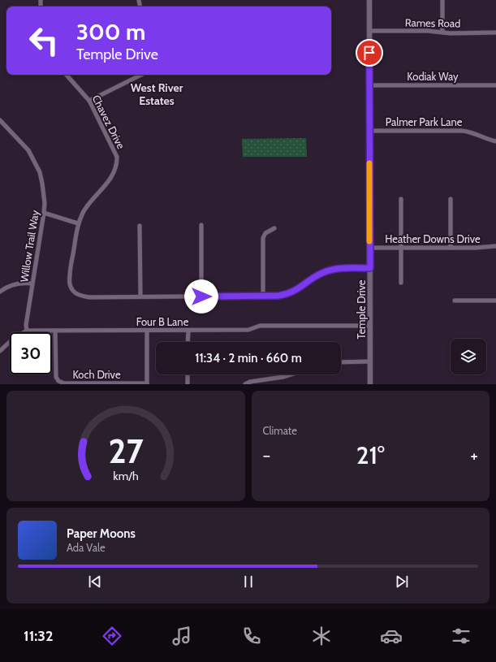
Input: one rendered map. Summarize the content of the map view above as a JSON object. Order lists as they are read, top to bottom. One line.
{"streets":{"street":["Rames Road","Kodiak Way","Chavez Drive","Palmer Park Lane","Heather Downs Drive","Willow Trail Way","Temple Drive","Four B Lane","Koch Drive"]},"crossings":[["Rames Road","Temple Drive"],["Kodiak Way","Temple Drive"],["Palmer Park Lane","Temple Drive"],["Heather Downs Drive","Temple Drive"],["Willow Trail Way","Four B Lane"],["Temple Drive","Four B Lane"],["Four B Lane","Koch Drive"]],"districts":["West River Estates"],"page":{"turn":["300 m","Temple Drive"],"limit":"30","trip":"11:34 · 2 min · 660 m","tile":"Climate","heat":["−","21°","+"],"song":["Paper Moons","Ada Vale"],"tabs":"11:32","gauge":["27","km/h"]}}
